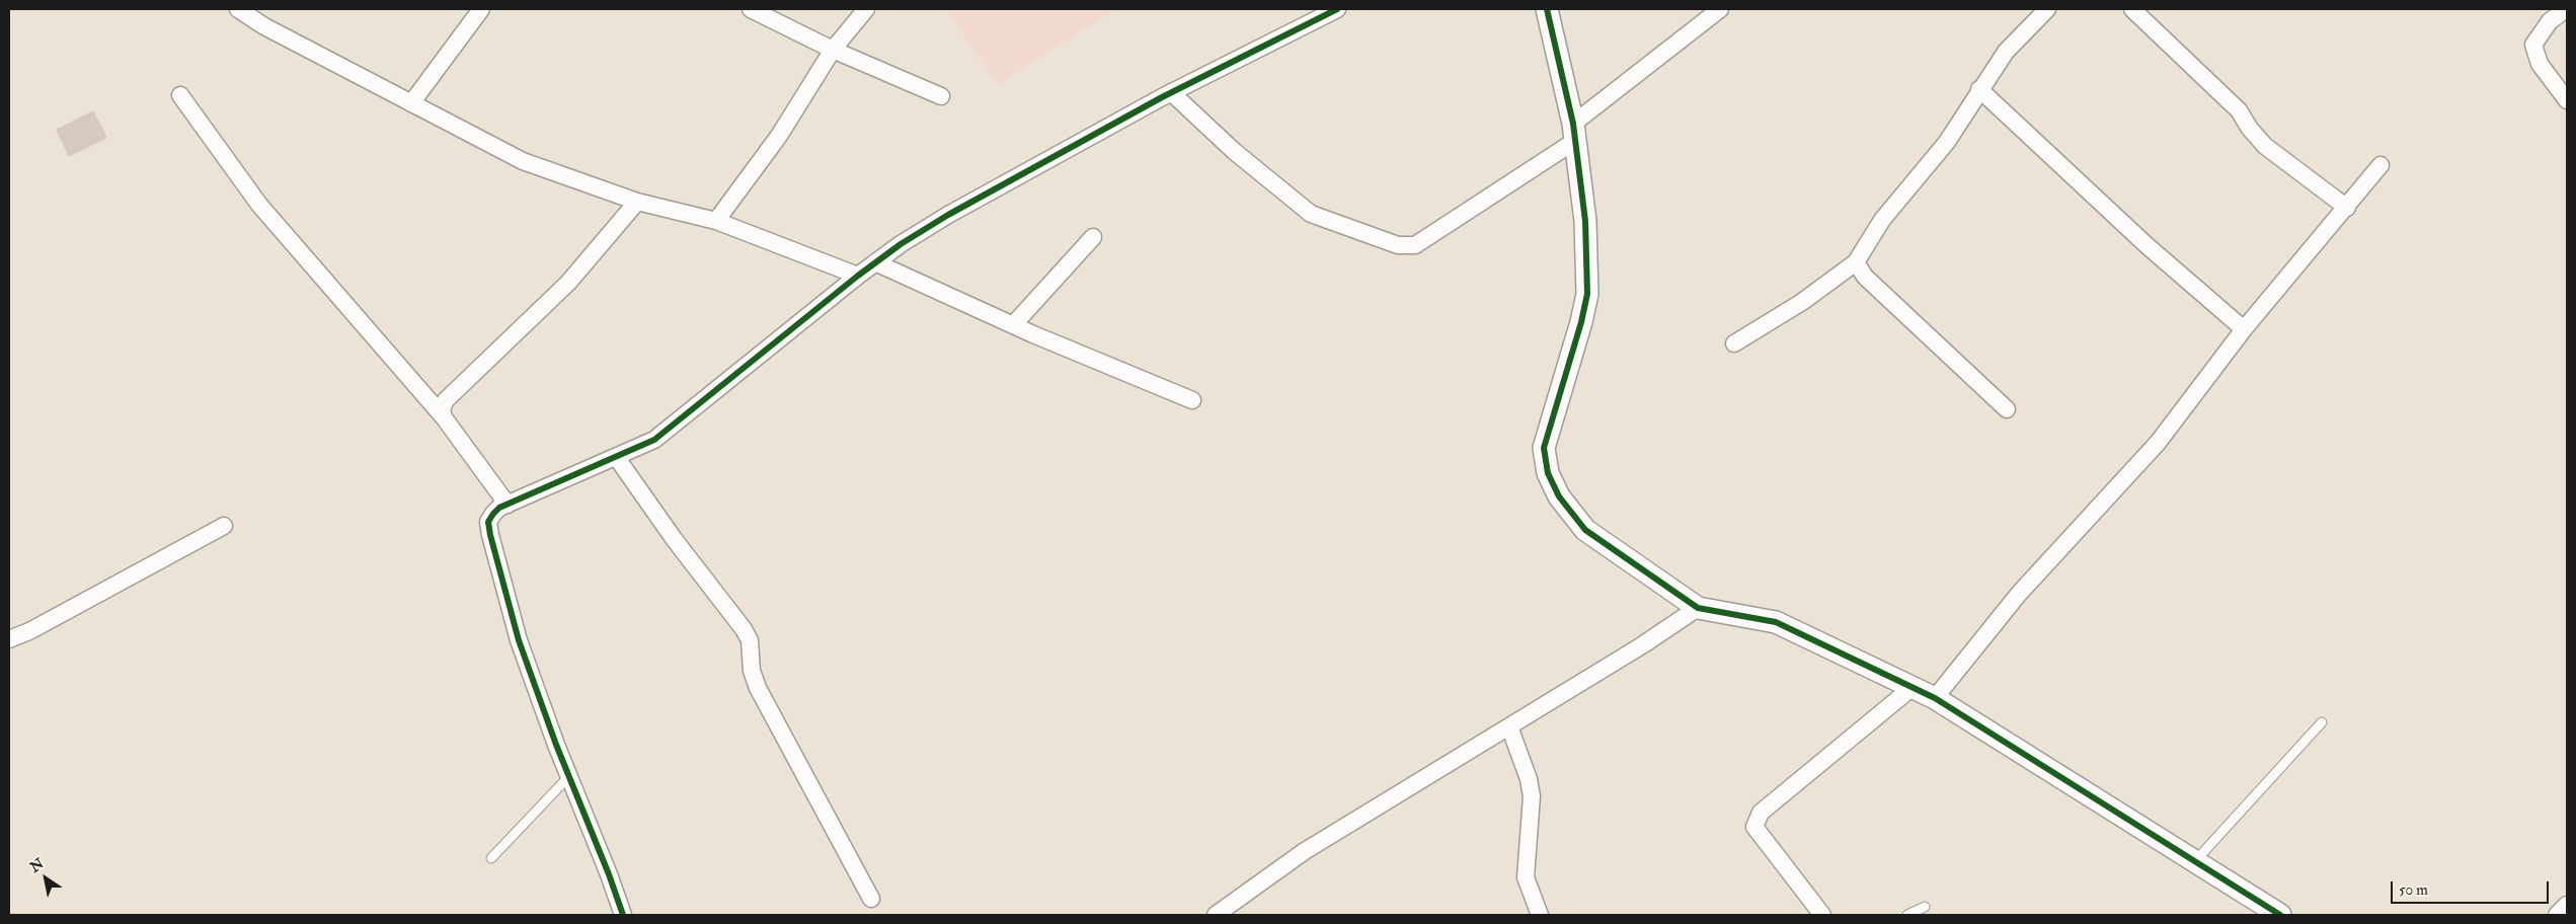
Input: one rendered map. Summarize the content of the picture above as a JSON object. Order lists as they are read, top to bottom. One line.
{"scale_bar":"50 m","north":"top left"}
